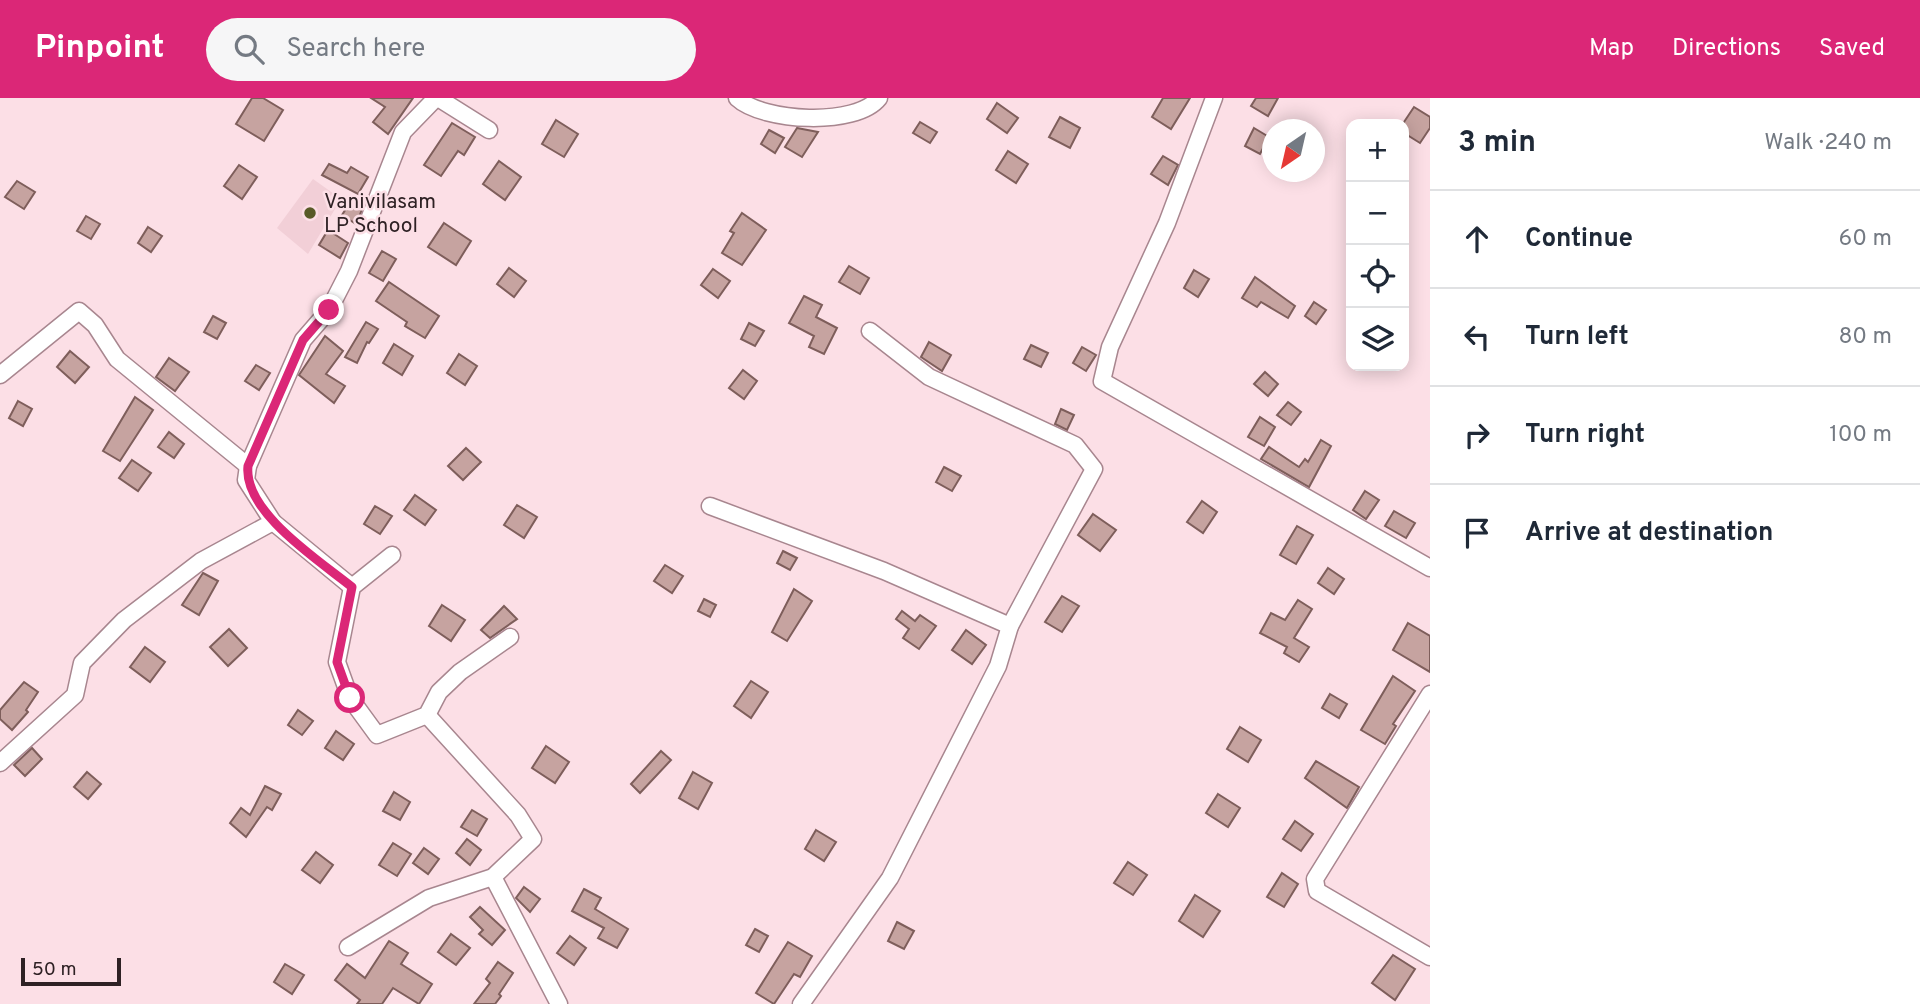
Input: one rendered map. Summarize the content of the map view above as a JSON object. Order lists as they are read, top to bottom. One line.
{"places":["Vanivilasam LP School"],"scale_bar":"50 m","north":"bottom left","page":{"header":"Pinpoint","search":"Search here","nav":["Map","Directions","Saved"],"heading":["3 min","Walk · 240 m"],"map_buttons":["+","−"],"list":[["Continue","60 m"],["Turn left","80 m"],["Turn right","100 m"],"Arrive at destination"],"scale":"50 m"}}
